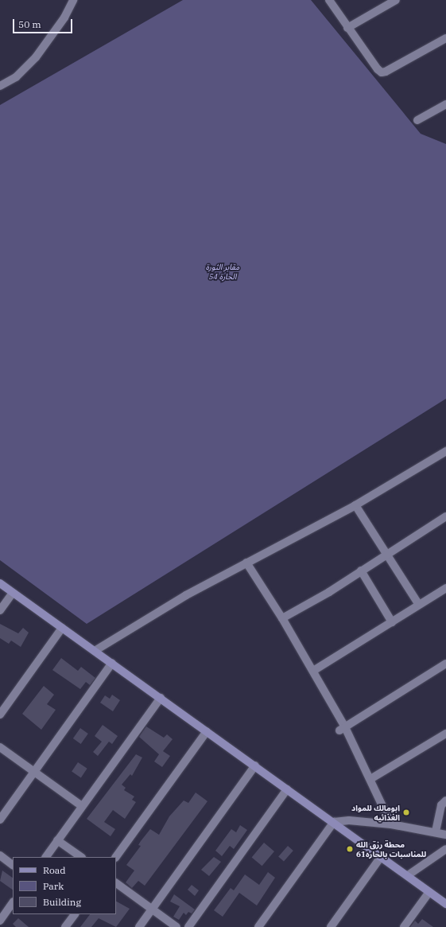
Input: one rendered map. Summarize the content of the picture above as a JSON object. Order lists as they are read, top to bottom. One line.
{"parks":["مقابر الثورة الحارة 54"],"places":["ابومالك للمواد الغذائيه","محطة رزق الله للمناسبات بالحاره61"],"legend":["Road","Park","Building"],"scale_bar":"50 m"}
